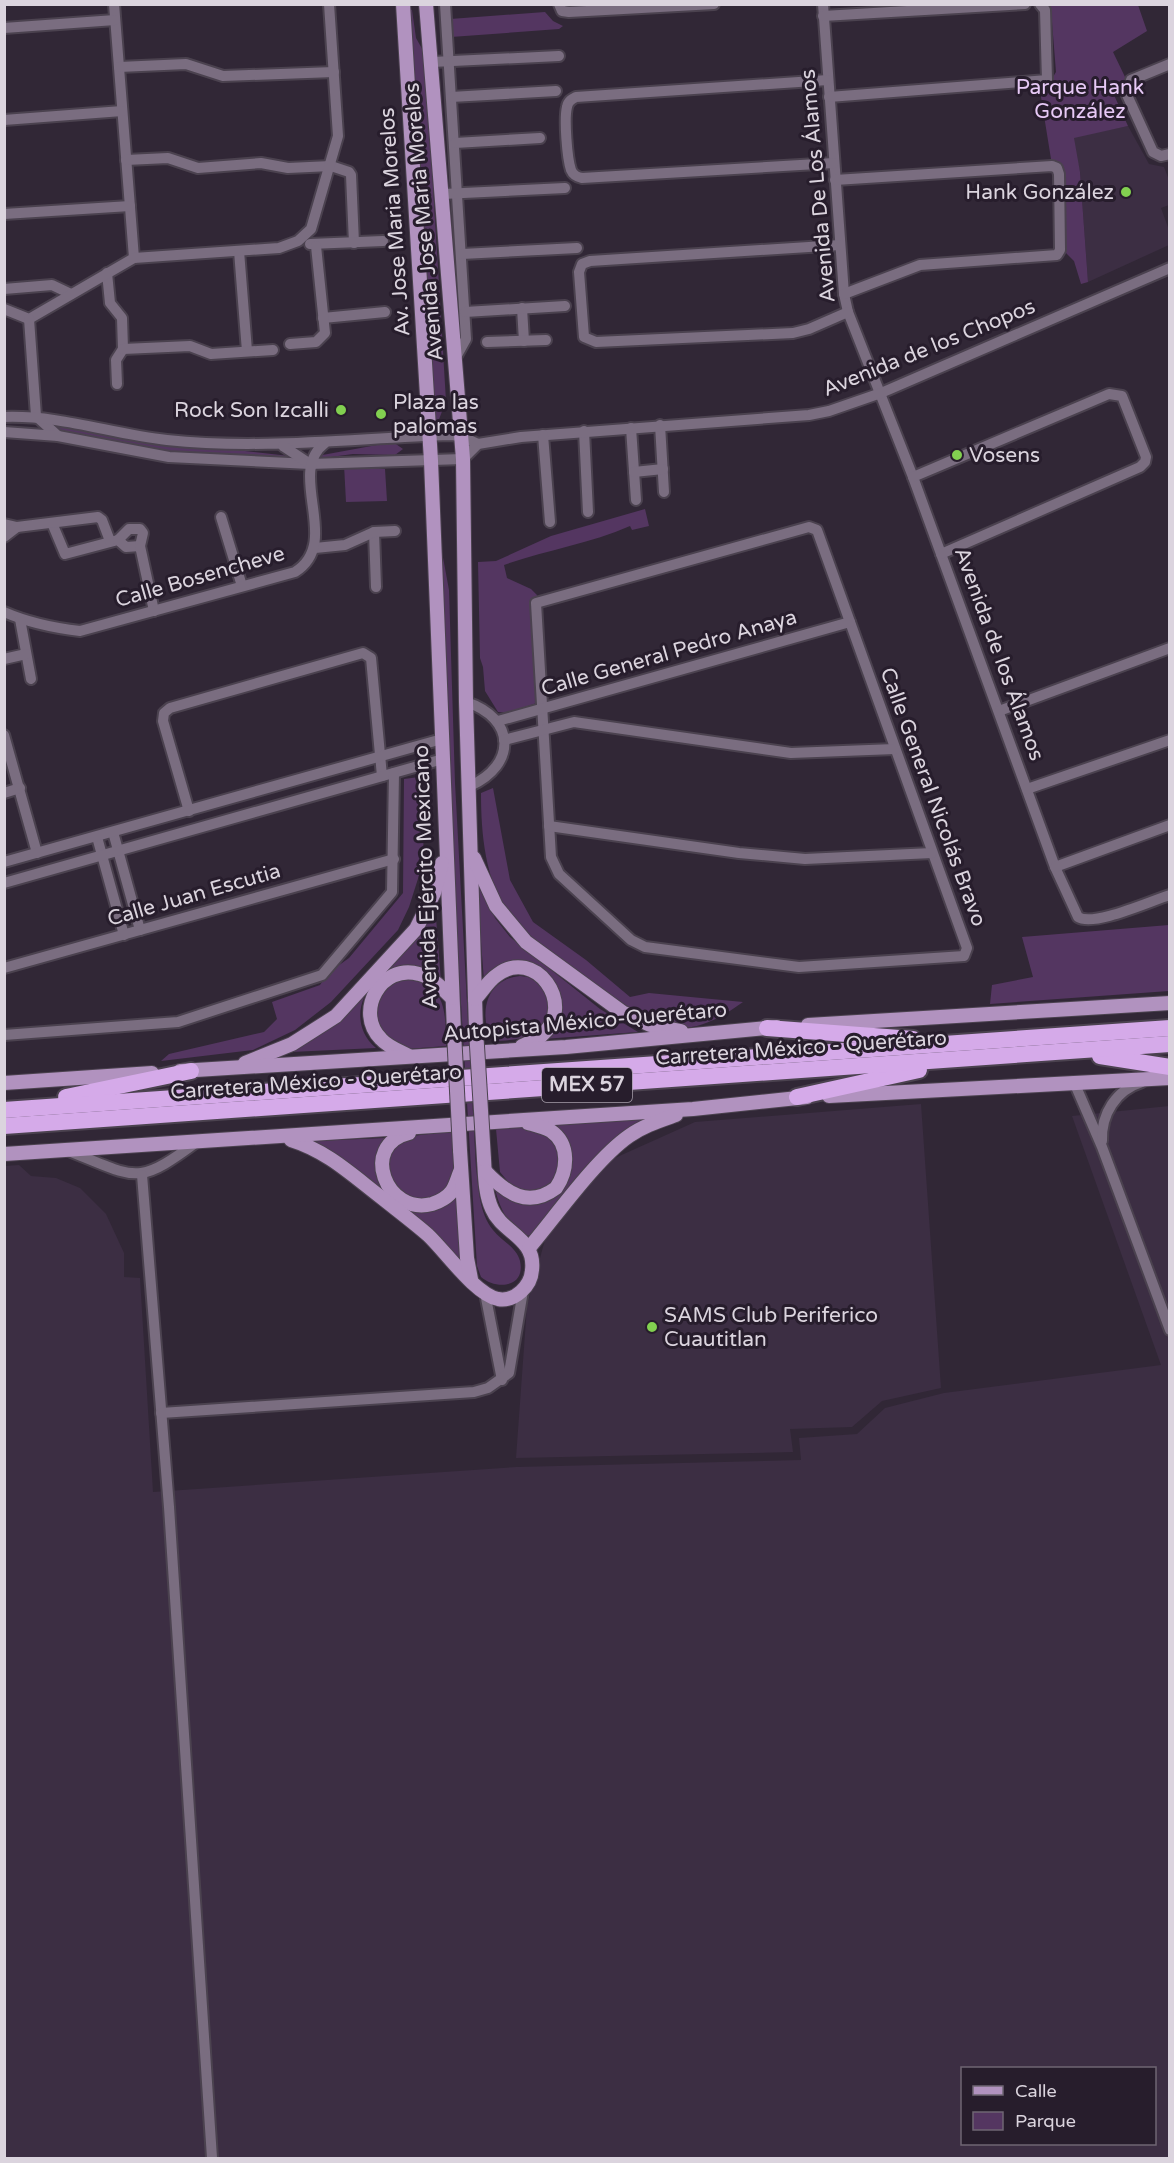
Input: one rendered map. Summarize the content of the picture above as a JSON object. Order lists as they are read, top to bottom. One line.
{"streets":{"highway":["Carretera México - Querétaro","MEX 57"],"main road":["Av. Jose Maria Morelos","Avenida Jose Maria Morelos","Avenida Ejército Mexicano","Autopista México-Querétaro"],"street":["Avenida De Los Álamos","Avenida de los Chopos","Calle Bosencheve","Calle General Pedro Anaya","Avenida de los Álamos","Calle General Nicolás Bravo","Calle Juan Escutia"]},"crossings":[["Avenida De Los Álamos","Avenida de los Chopos"],["Avenida De Los Álamos","Avenida de los Álamos"],["Av. Jose Maria Morelos","Avenida Ejército Mexicano"],["Avenida de los Chopos","Avenida de los Álamos"],["Calle General Pedro Anaya","Calle General Nicolás Bravo"]],"parks":["Parque Hank González"],"places":["Hank González","Rock Son Izcalli","Plaza las palomas","Vosens","SAMS Club Periferico Cuautitlan"],"legend":["Calle","Parque"]}
